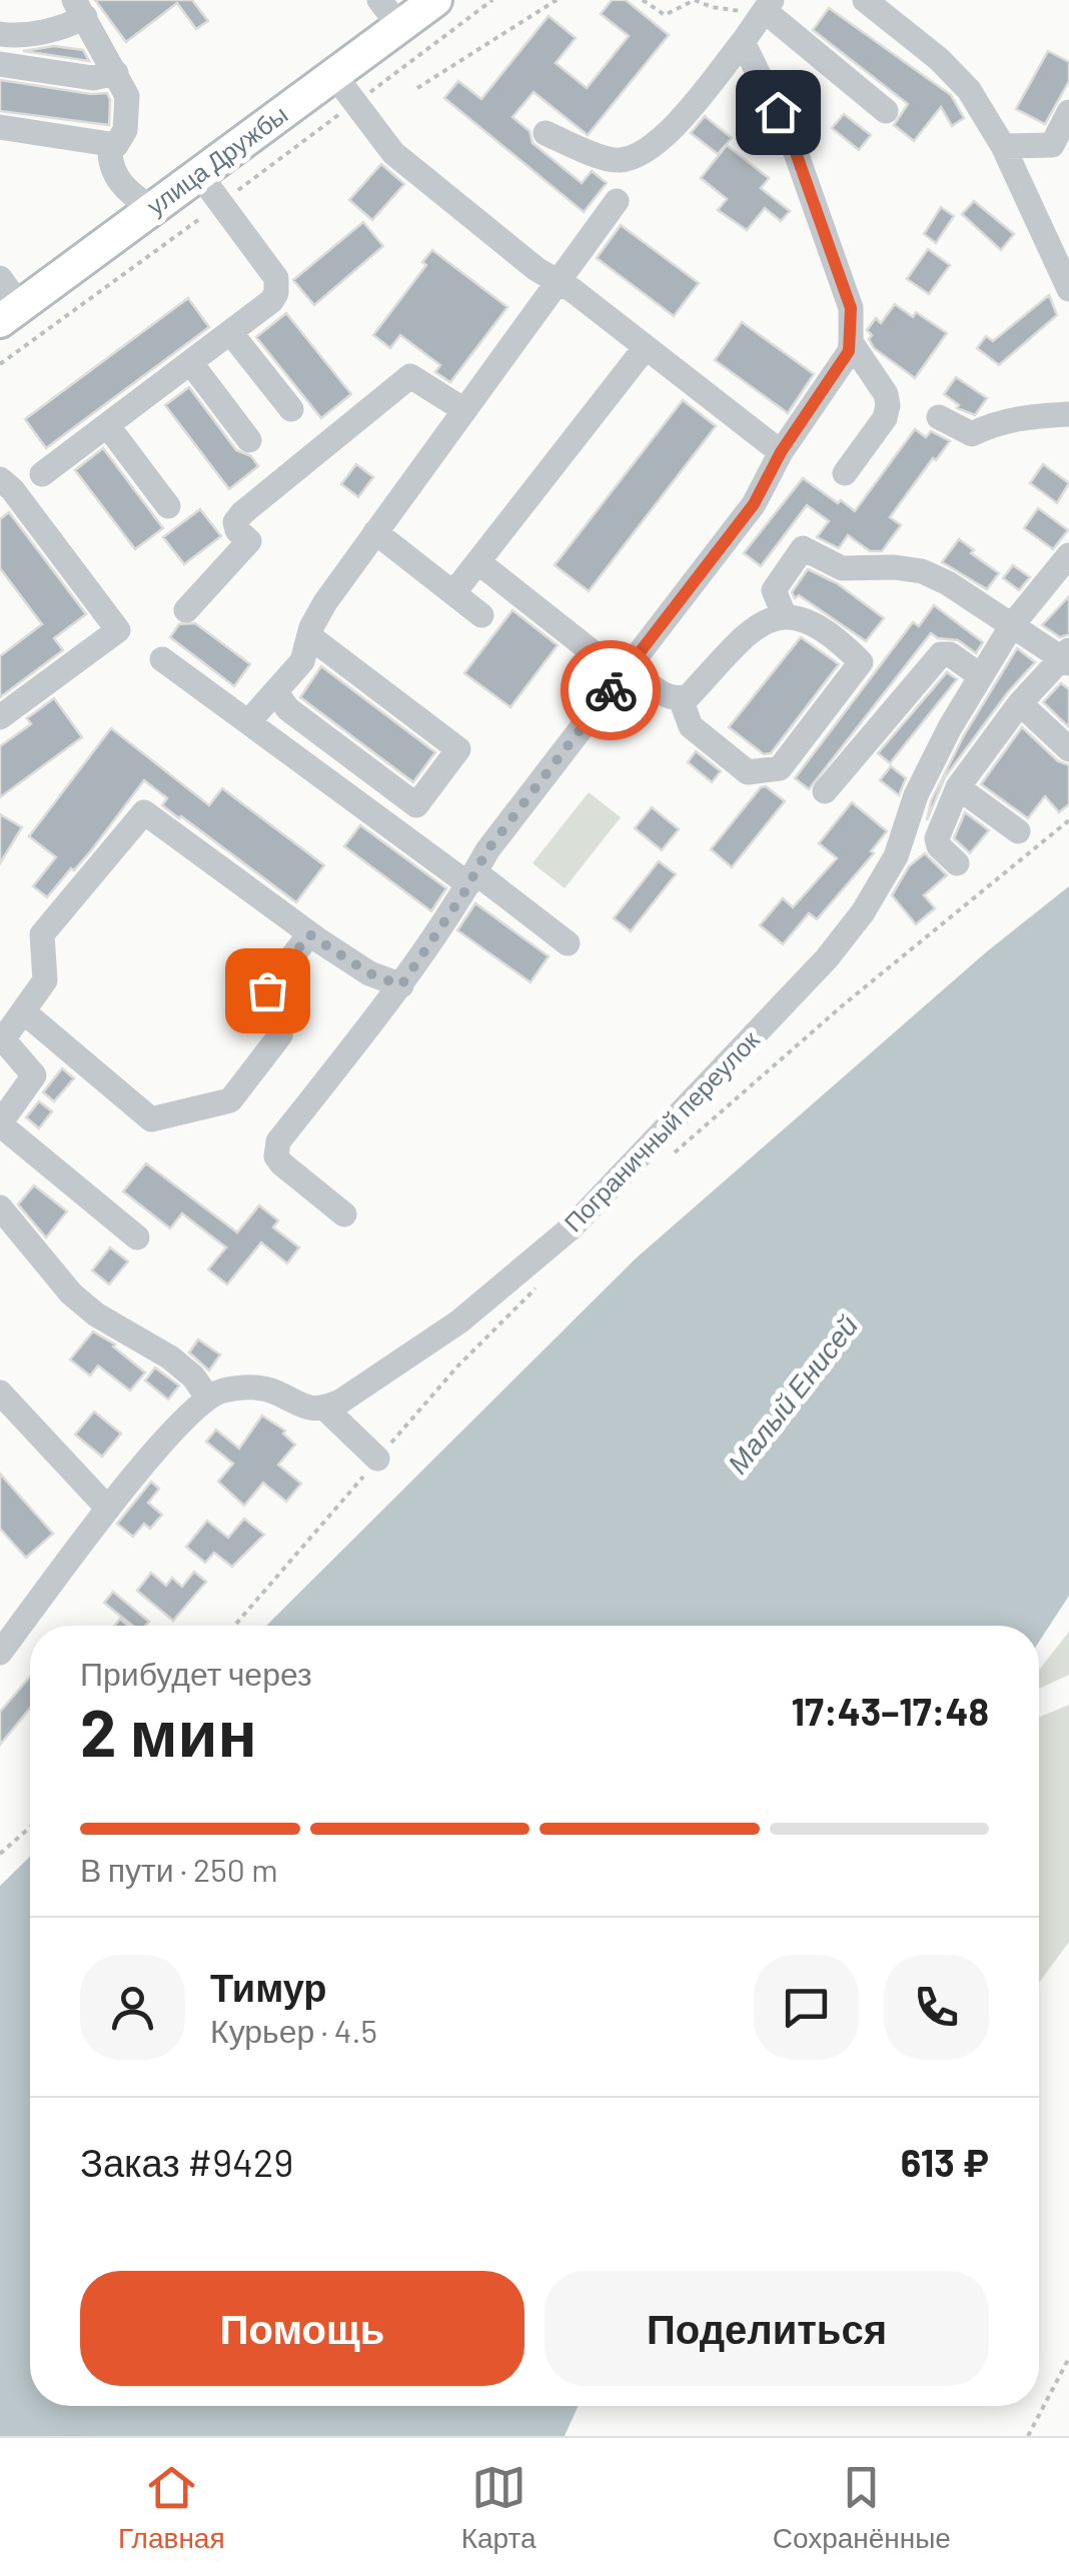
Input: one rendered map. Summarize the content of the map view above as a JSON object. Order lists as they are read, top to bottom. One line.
{"streets":{"main road":["улица Дружбы"],"street":["Пограничный переулок"]},"water":["Малый Енисей"],"page":{"heading":["2 мин","Прибудет через","17:43–17:48"],"panel":["Тимур","Курьер · 4.5","Заказ #9429","613 ₽"],"bar":"В пути · 250 m","buttons":["Помощь","Поделиться"],"tabs":["Главная","Карта","Сохранённые"]}}
